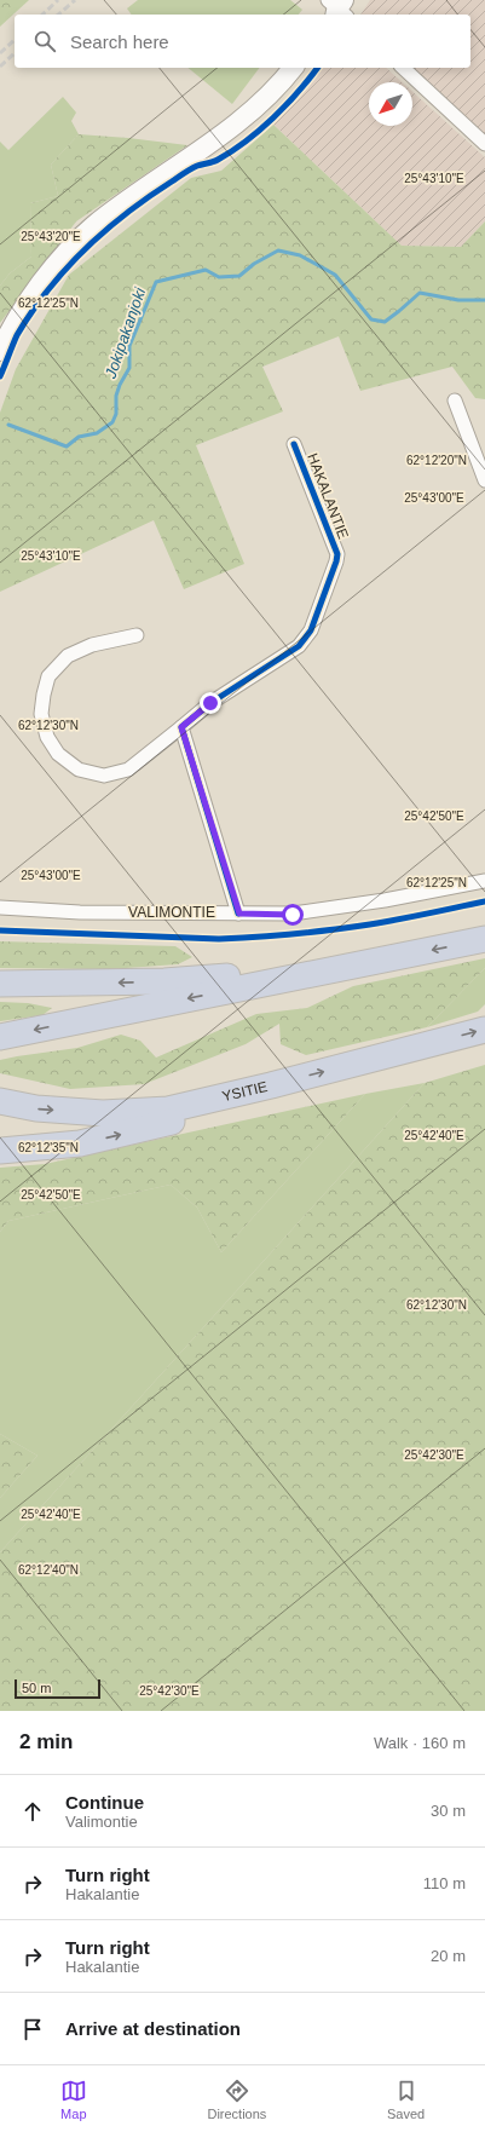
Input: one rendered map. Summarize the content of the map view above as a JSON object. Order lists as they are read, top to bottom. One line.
{"streets":{"highway":["YSITIE"],"street":["HAKALANTIE","VALIMONTIE"]},"water":["Jokipakanjoki"],"scale_bar":"50 m","north":"bottom left","page":{"search":"Search here","scale":"50 m","heading":["2 min","Walk · 160 m"],"list":[["Continue","Valimontie","30 m"],["Turn right","Hakalantie","110 m"],["Turn right","Hakalantie","20 m"],"Arrive at destination"],"nav":["Map","Directions","Saved"]},"coordinates":["25°43'10\"E","25°43'20\"E","62°12'25\"N","62°12'20\"N","25°43'00\"E","62°12'30\"N","25°42'50\"E","25°42'40\"E","62°12'35\"N","25°42'30\"E","62°12'40\"N"]}
